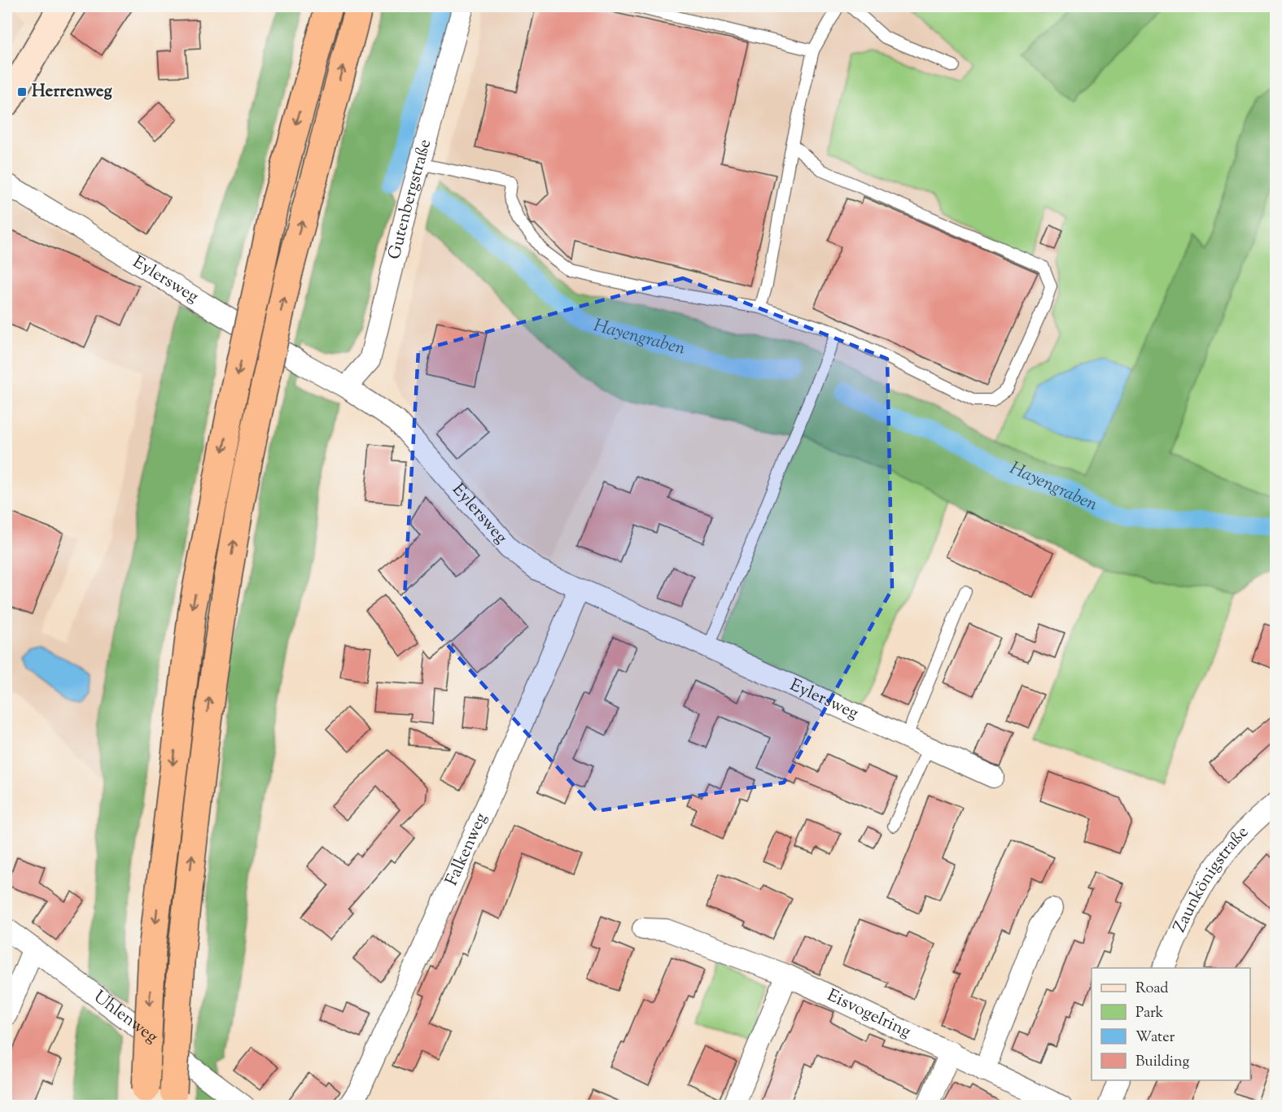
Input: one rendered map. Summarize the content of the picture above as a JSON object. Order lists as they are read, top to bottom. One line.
{"streets":{"street":["Gutenbergstraße","Eylersweg","Falkenweg","Zaunkönigstraße","Eisvogelring","Uhlenweg"]},"crossings":[["Gutenbergstraße","Eylersweg"],["Eylersweg","Falkenweg"]],"water":["Hayengraben"],"places":{"transit":["Herrenweg"]},"legend":["Road","Park","Water","Building"]}
